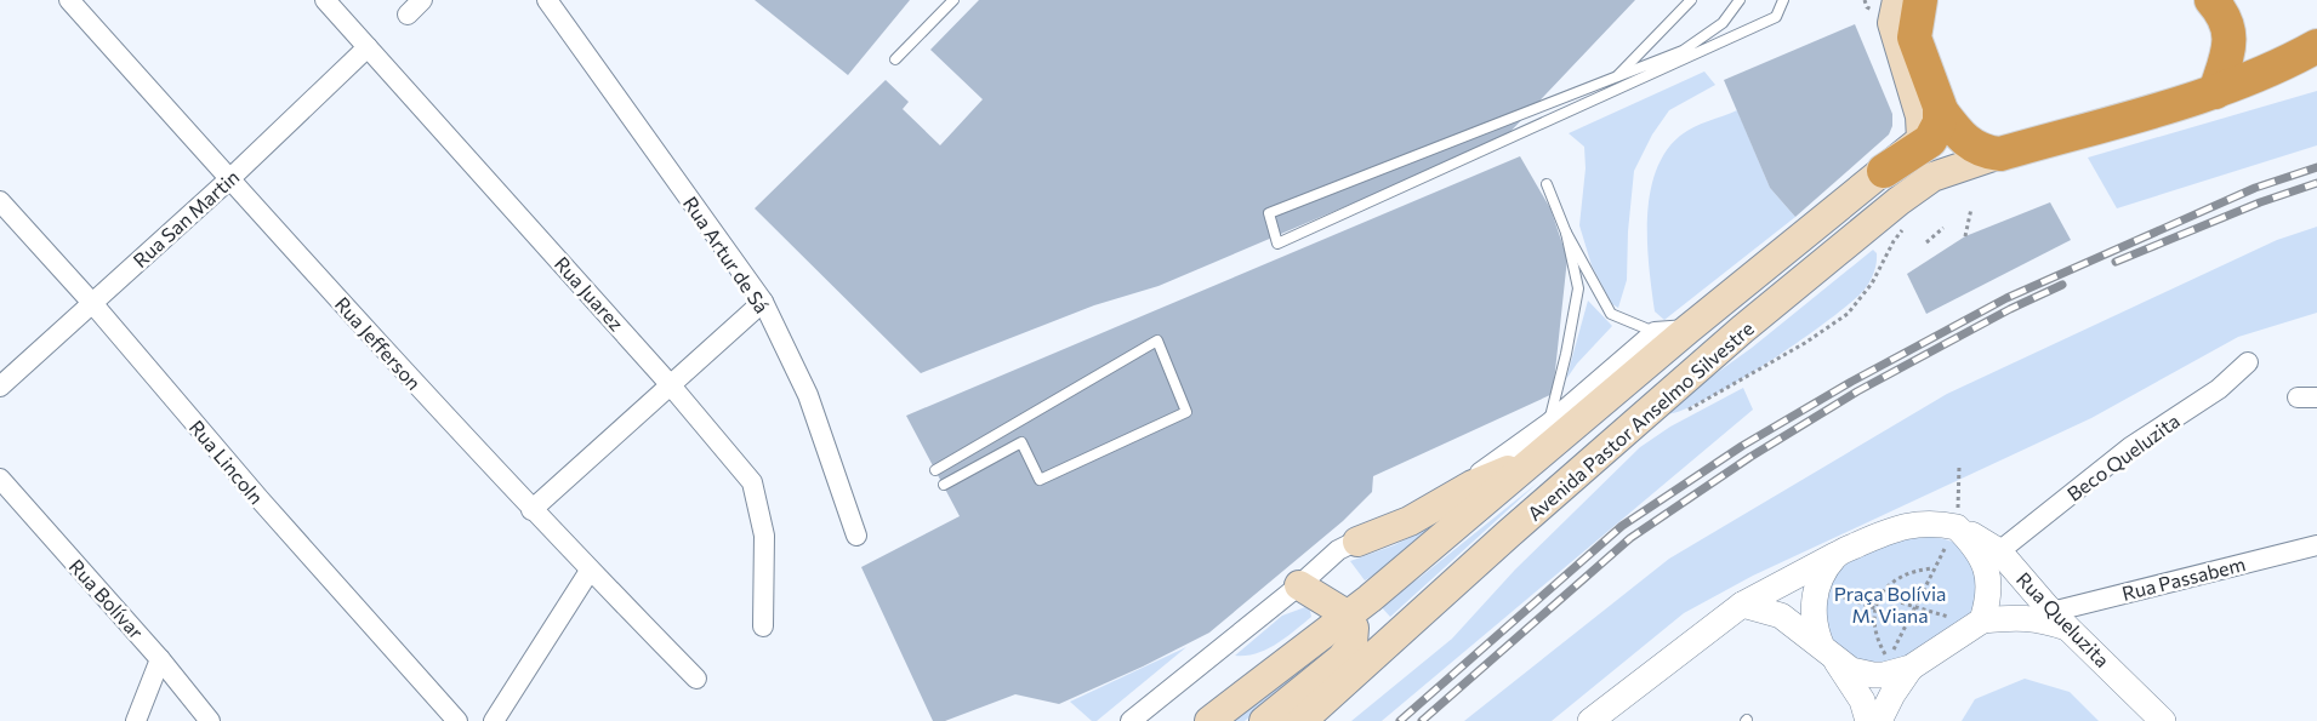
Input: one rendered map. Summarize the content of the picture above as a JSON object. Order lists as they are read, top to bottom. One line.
{"streets":{"main road":["Avenida Pastor Anselmo Silvestre"],"street":["Rua San Martin","Rua Artur de Sá","Rua Juarez","Rua Jefferson","Beco Queluzita","Rua Lincoln","Rua Passabem","Rua Bolívar","Rua Queluzita"]},"crossings":[["Rua San Martin","Rua Juarez"],["Rua San Martin","Rua Jefferson"],["Rua San Martin","Rua Lincoln"],["Beco Queluzita","Rua Queluzita"],["Rua Passabem","Rua Queluzita"]],"parks":["Praça Bolívia M. Viana"]}
